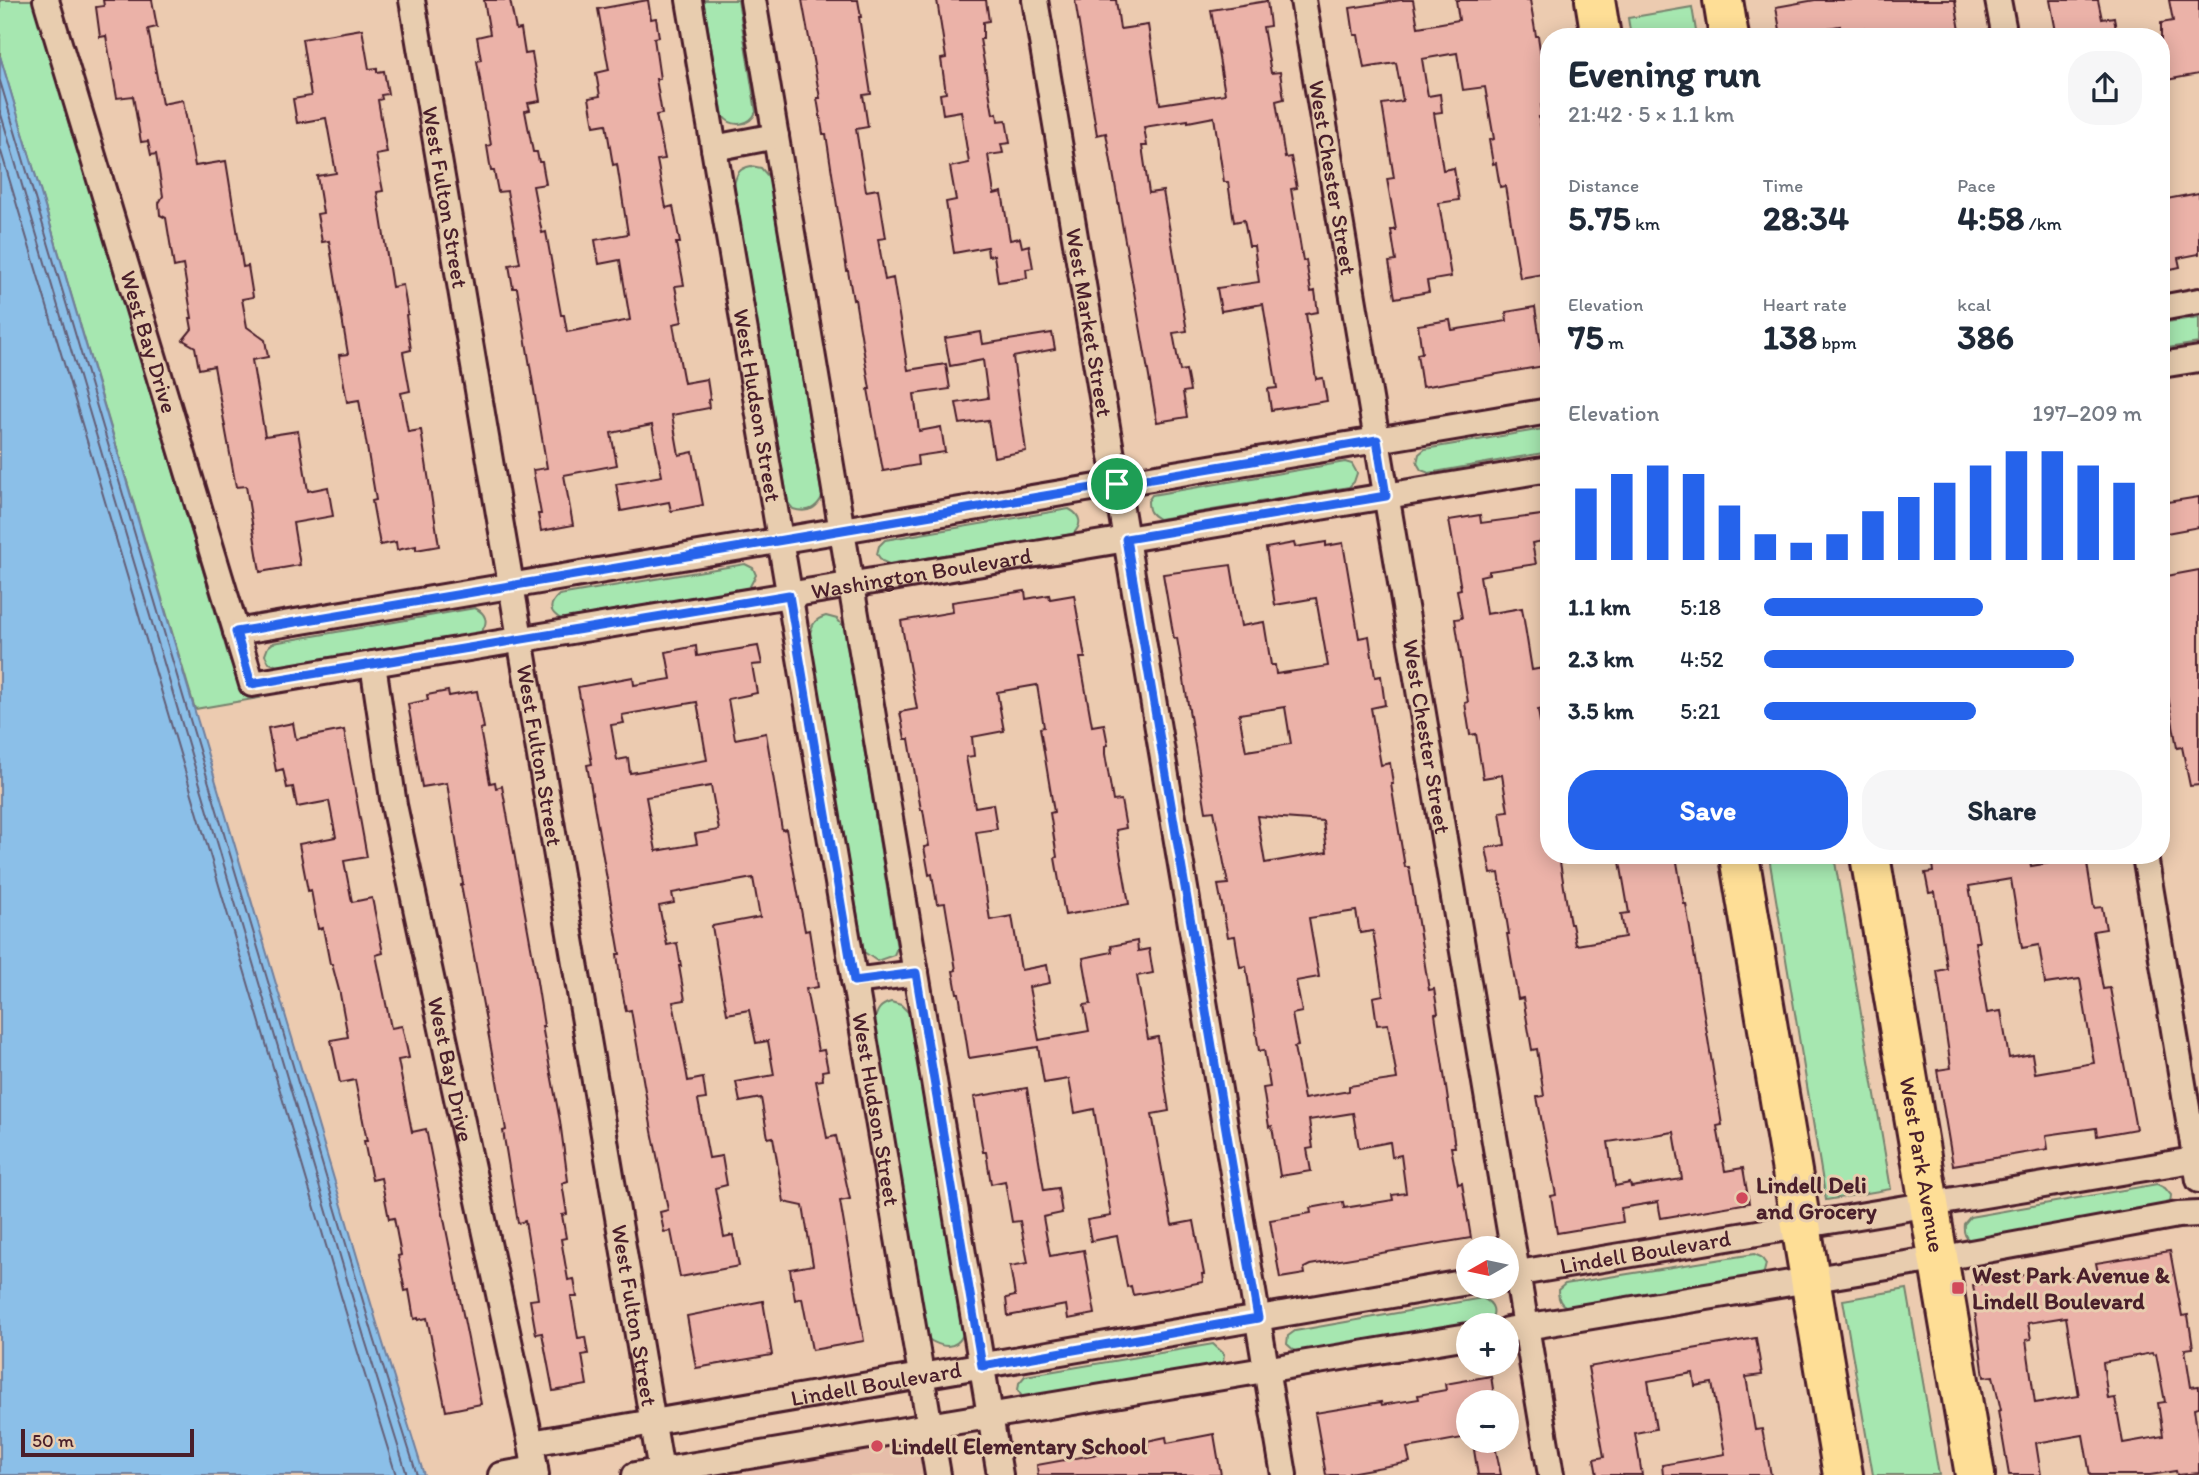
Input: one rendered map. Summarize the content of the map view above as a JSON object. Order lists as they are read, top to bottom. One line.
{"streets":{"highway":["West Park Avenue"],"street":["West Chester Street","West Fulton Street","West Market Street","West Bay Drive","West Hudson Street","Washington Boulevard","Lindell Boulevard"]},"crossings":[["West Chester Street","Washington Boulevard"],["West Fulton Street","Washington Boulevard"],["West Fulton Street","Lindell Boulevard"],["West Market Street","Washington Boulevard"],["West Market Street","Lindell Boulevard"],["West Bay Drive","Washington Boulevard"],["West Bay Drive","Lindell Boulevard"],["West Hudson Street","Washington Boulevard"],["West Hudson Street","Lindell Boulevard"],["West Park Avenue","Lindell Boulevard"]],"places":{"other":["Lindell Deli and Grocery","Lindell Elementary School"],"transit":["West Park Avenue & Lindell Boulevard"]},"scale_bar":"50 m","north":"left","page":{"heading":["Evening run","21:42 · 5 × 1.1 km"],"stats":[["Distance","5.75 km"],["Time","28:34"],["Pace","4:58 /km"],["Elevation","75 m"],["Heart rate","138 bpm"],["kcal","386"]],"chart":["Elevation","197–209 m"],"list":[{"name":"1.1 km","note":"5:18"},{"name":"2.3 km","note":"4:52"},{"name":"3.5 km","note":"5:21"}],"buttons":["Save","Share"],"map_buttons":["+","−"],"scale":"50 m"}}
